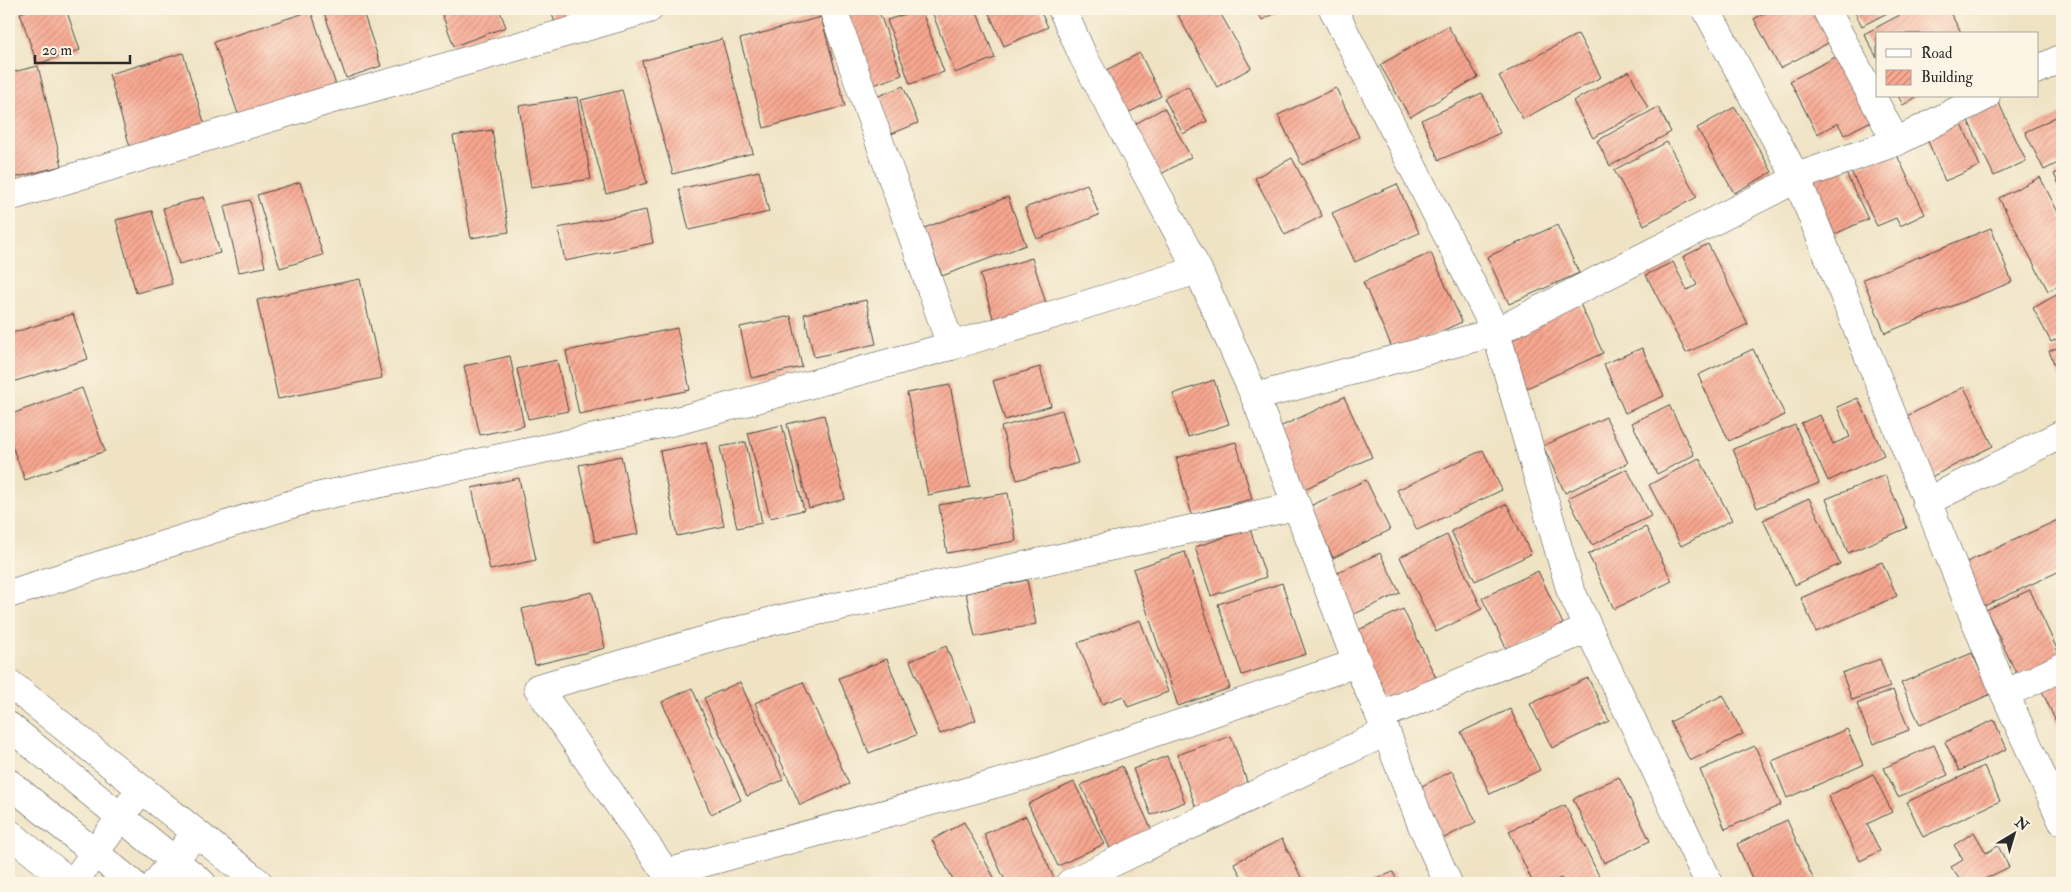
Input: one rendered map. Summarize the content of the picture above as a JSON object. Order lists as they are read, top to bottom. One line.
{"legend":["Road","Building"],"scale_bar":"20 m","north":"top right"}
